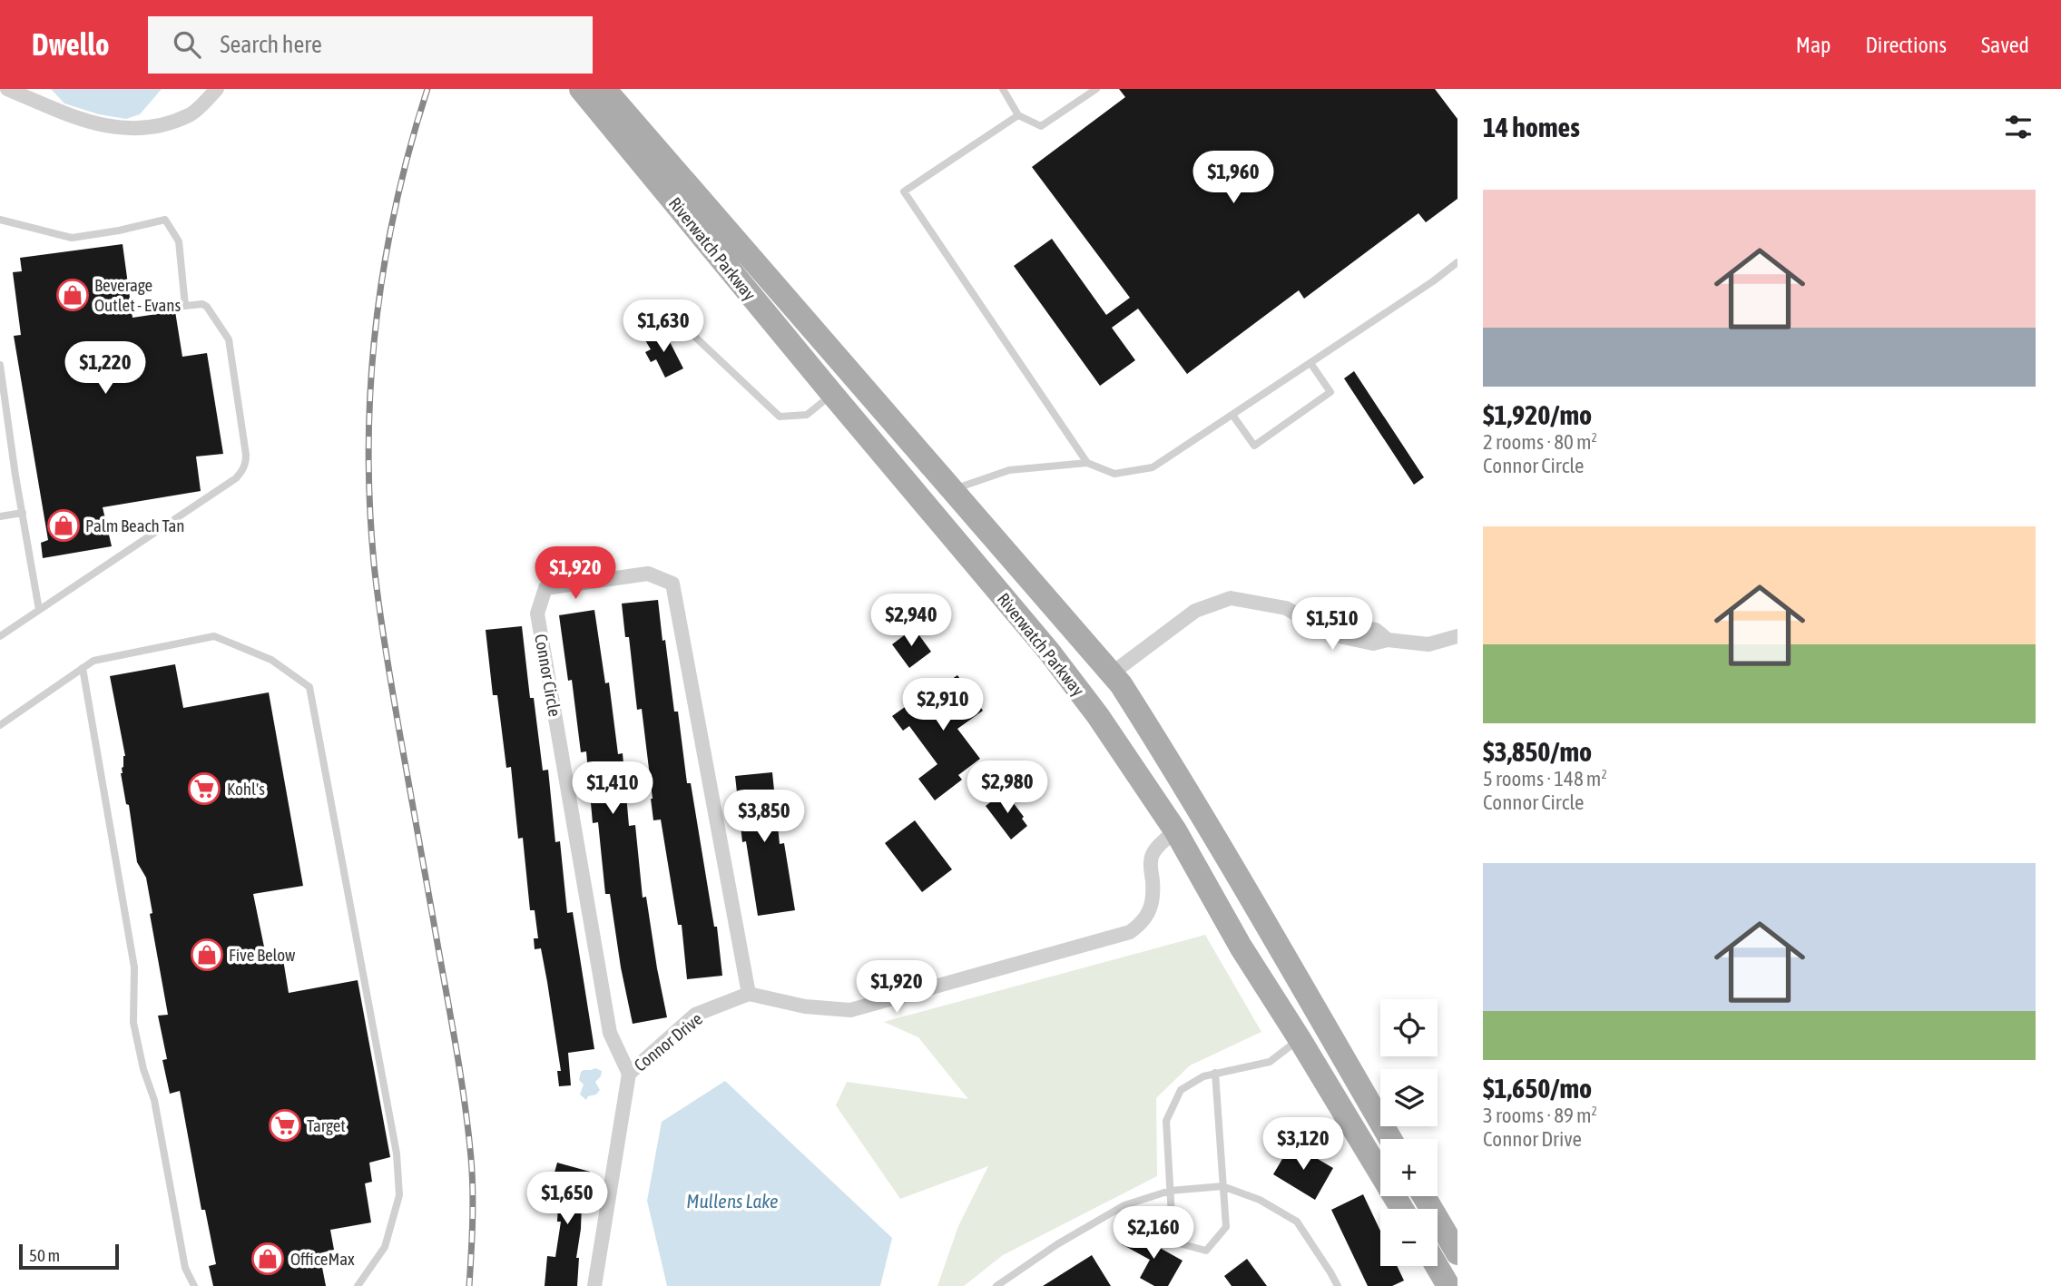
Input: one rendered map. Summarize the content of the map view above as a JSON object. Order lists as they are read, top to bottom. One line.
{"streets":{"main road":["Riverwatch Parkway"],"street":["Connor Circle","Connor Drive"]},"crossings":[["Connor Circle","Connor Drive"]],"water":["Mullens Lake"],"places":{"shop":["Beverage Outlet - Evans","Palm Beach Tan","Five Below","OfficeMax"],"supermarket":["Kohl's","Target"]},"scale_bar":"50 m","page":{"header":"Dwello","search":"Search here","nav":["Map","Directions","Saved"],"heading":"14 homes","price":["$1,960","$1,630","$1,220","$1,920","$2,940","$1,510","$2,910","$2,980","$1,410","$3,850","$1,920","$3,120","$1,650","$2,160"],"list":[{"name":"$1,920/mo","note":"2 rooms · 80 m² · Connor Circle"},{"name":"$3,850/mo","note":"5 rooms · 148 m² · Connor Circle"},{"name":"$1,650/mo","note":"3 rooms · 89 m² · Connor Drive"}],"map_buttons":["+","−"],"scale":"50 m"}}
